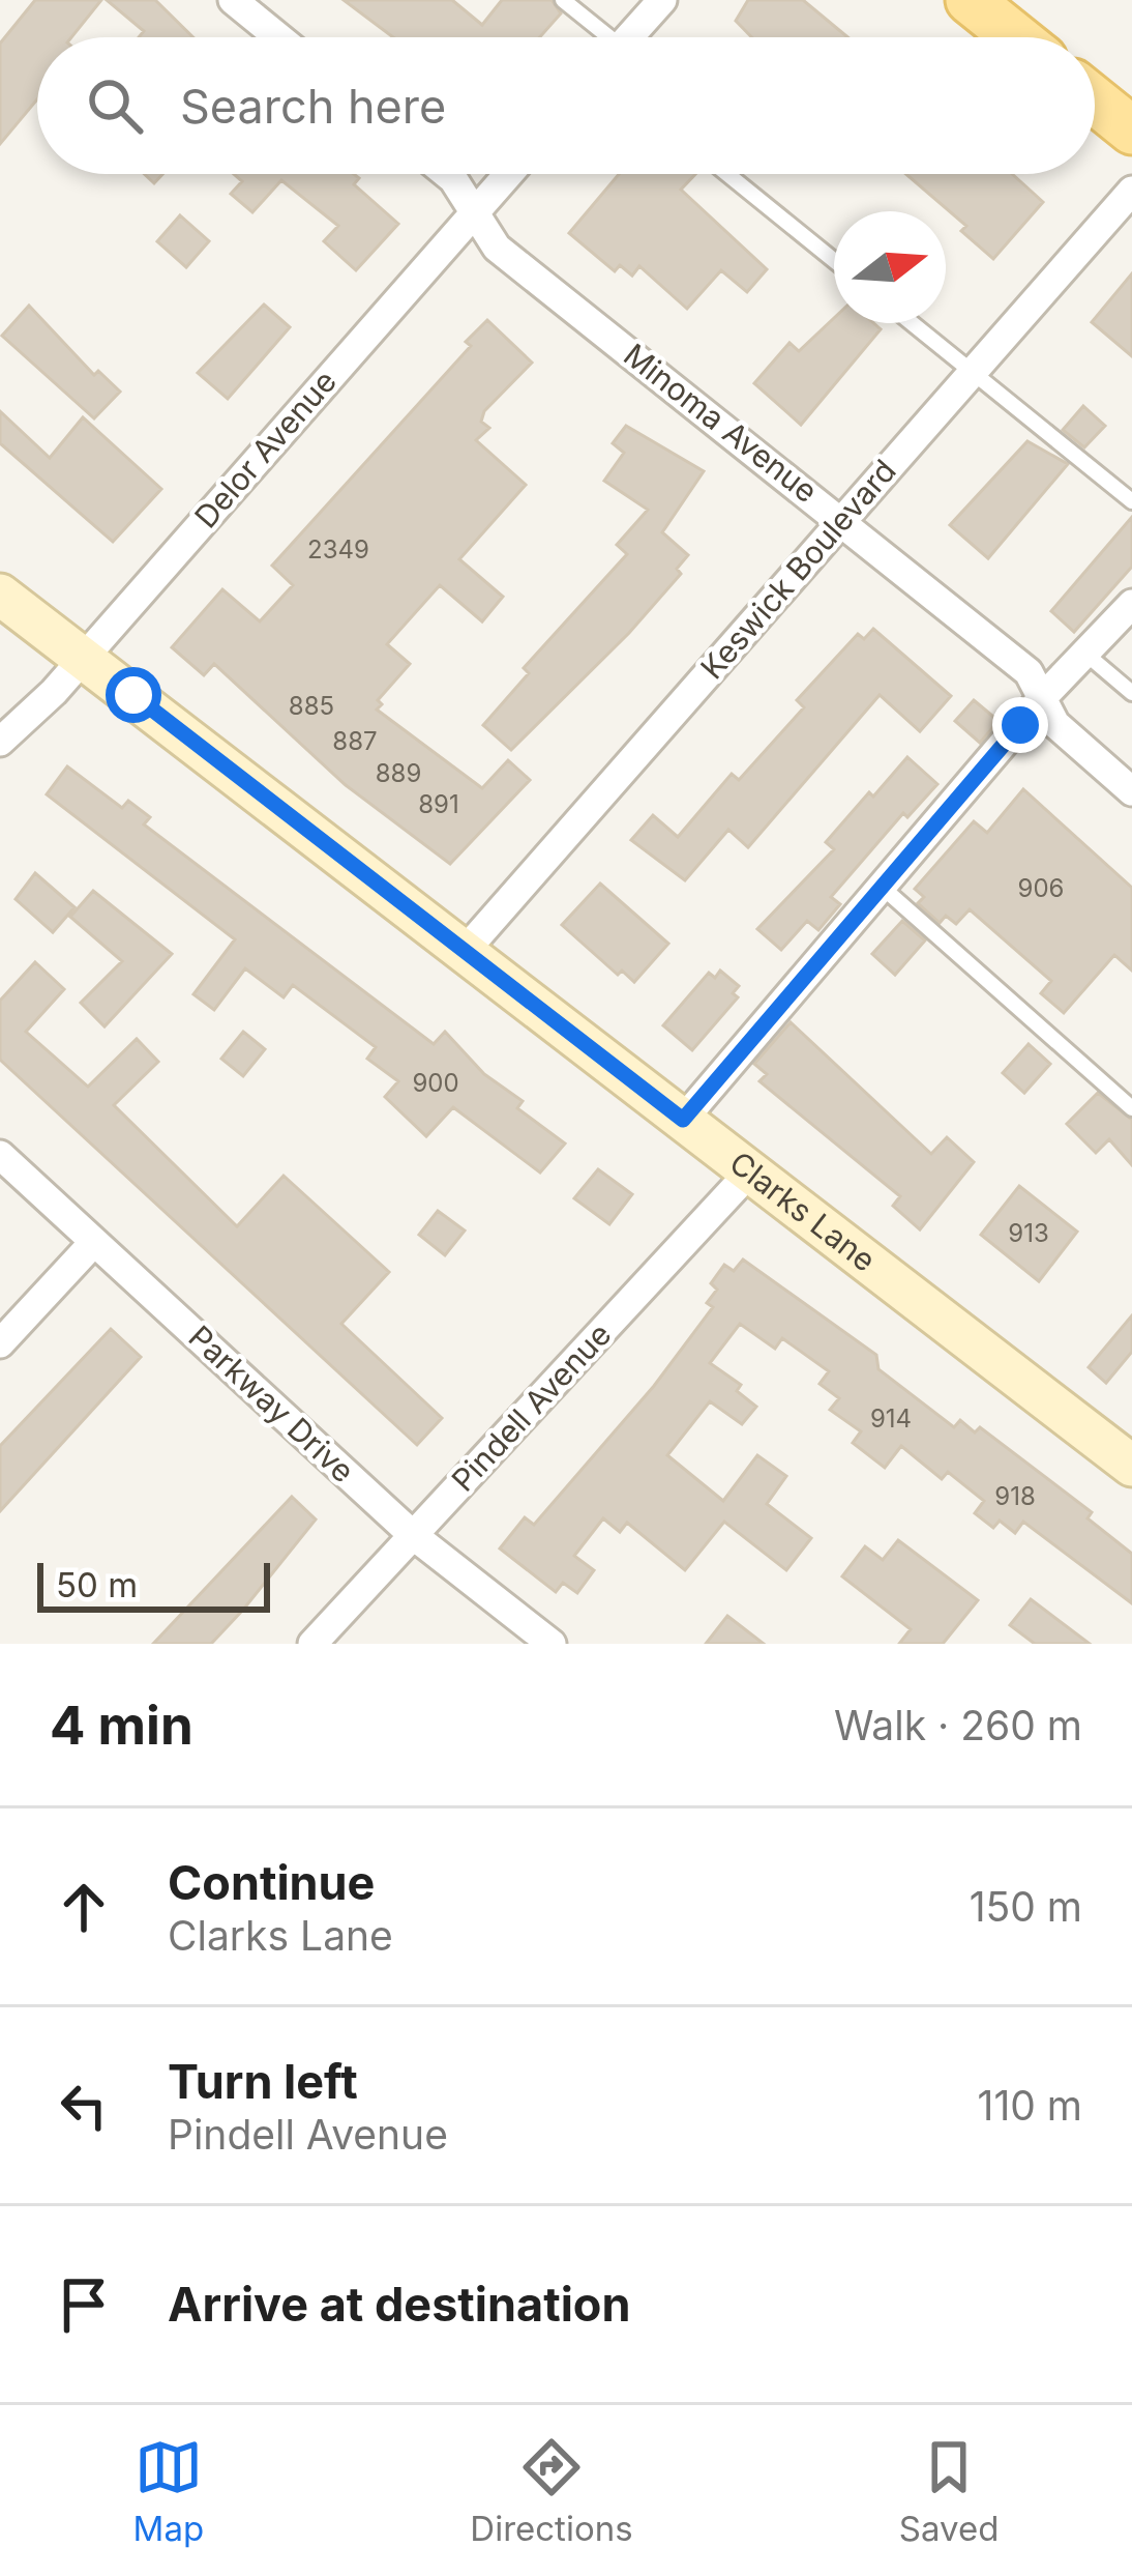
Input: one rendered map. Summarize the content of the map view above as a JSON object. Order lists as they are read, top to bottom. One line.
{"streets":{"street":["Minoma Avenue","Delor Avenue","Keswick Boulevard","Clarks Lane","Parkway Drive","Pindell Avenue"]},"crossings":[["Minoma Avenue","Delor Avenue"],["Minoma Avenue","Keswick Boulevard"],["Delor Avenue","Clarks Lane"],["Keswick Boulevard","Clarks Lane"],["Clarks Lane","Pindell Avenue"],["Parkway Drive","Pindell Avenue"]],"house_numbers":["2349","885","887","889","891","906","900","913","914","918"],"scale_bar":"50 m","north":"right","page":{"search":"Search here","scale":"50 m","heading":["4 min","Walk · 260 m"],"list":[["Continue","Clarks Lane","150 m"],["Turn left","Pindell Avenue","110 m"],"Arrive at destination"],"nav":["Map","Directions","Saved"]}}
